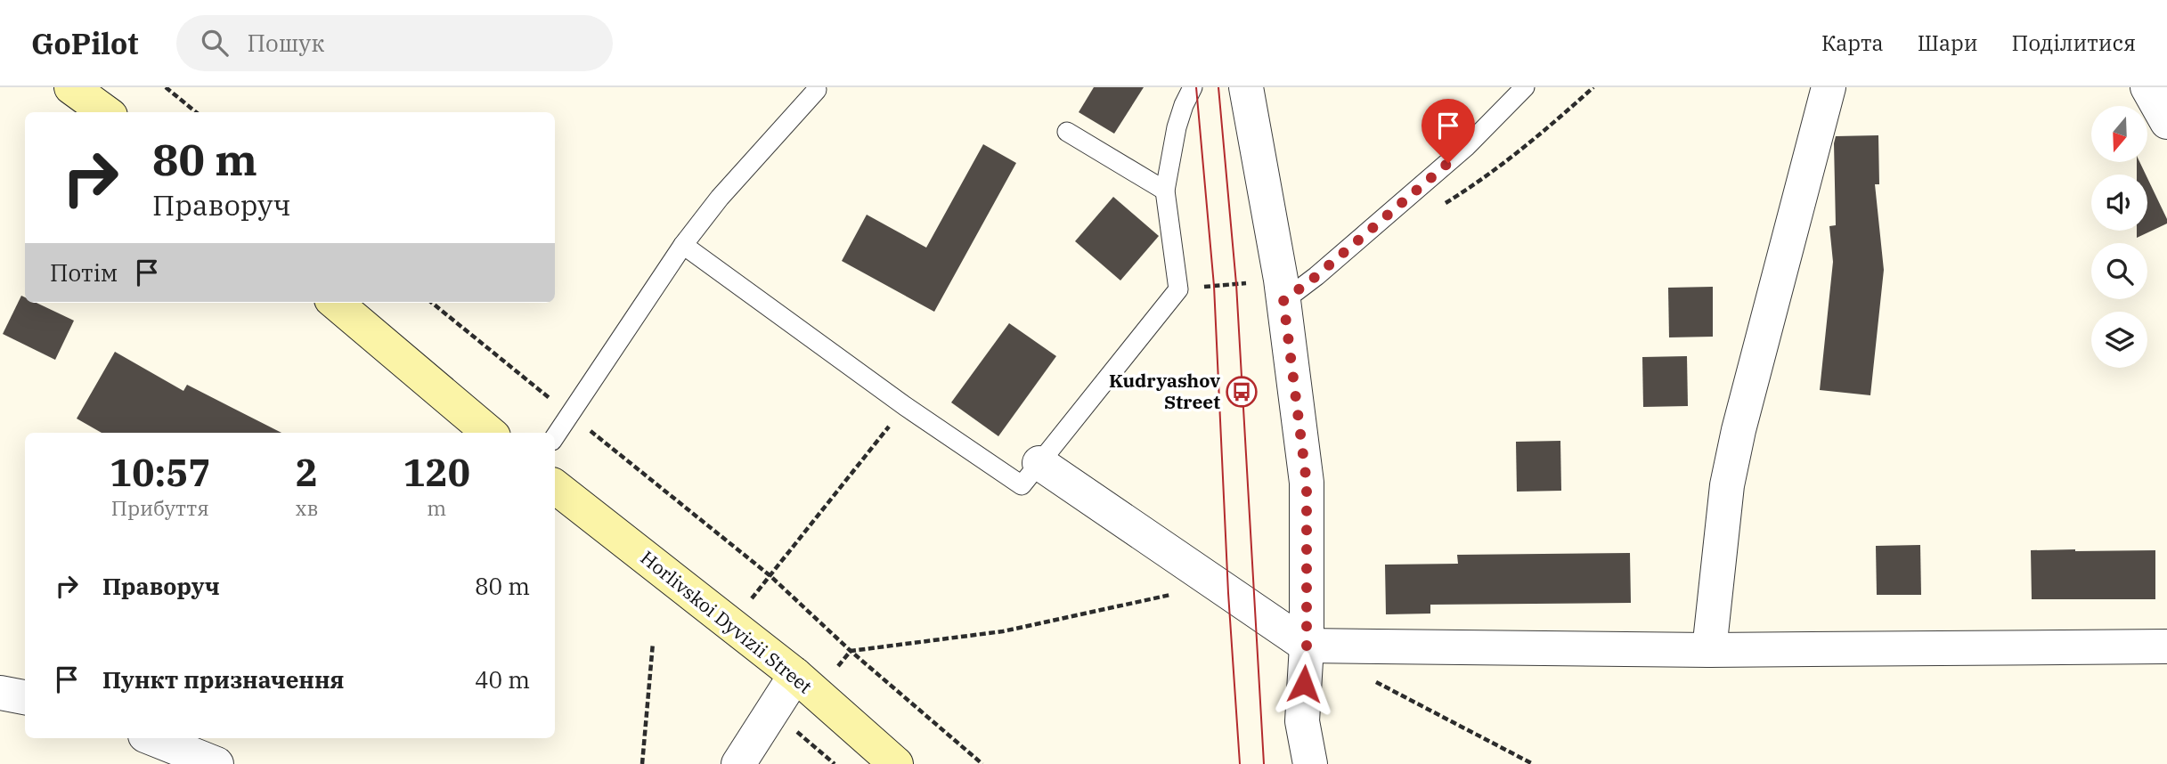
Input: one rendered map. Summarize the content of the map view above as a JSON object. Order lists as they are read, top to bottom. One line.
{"streets":{"main road":["Horlivskoi Dyvizii Street"]},"places":{"bus stop":["Kudryashov Street"]},"north":"bottom","page":{"header":"GoPilot","search":"Пошук","nav":["Карта","Шари","Поділитися"],"turn":["80 m","Праворуч"],"then":"Потім","eta":["10:57","Прибуття","2","хв","120","m"],"list":[{"name":"Праворуч","value":"80 m"},{"name":"Пункт призначення","value":"40 m"}]}}
